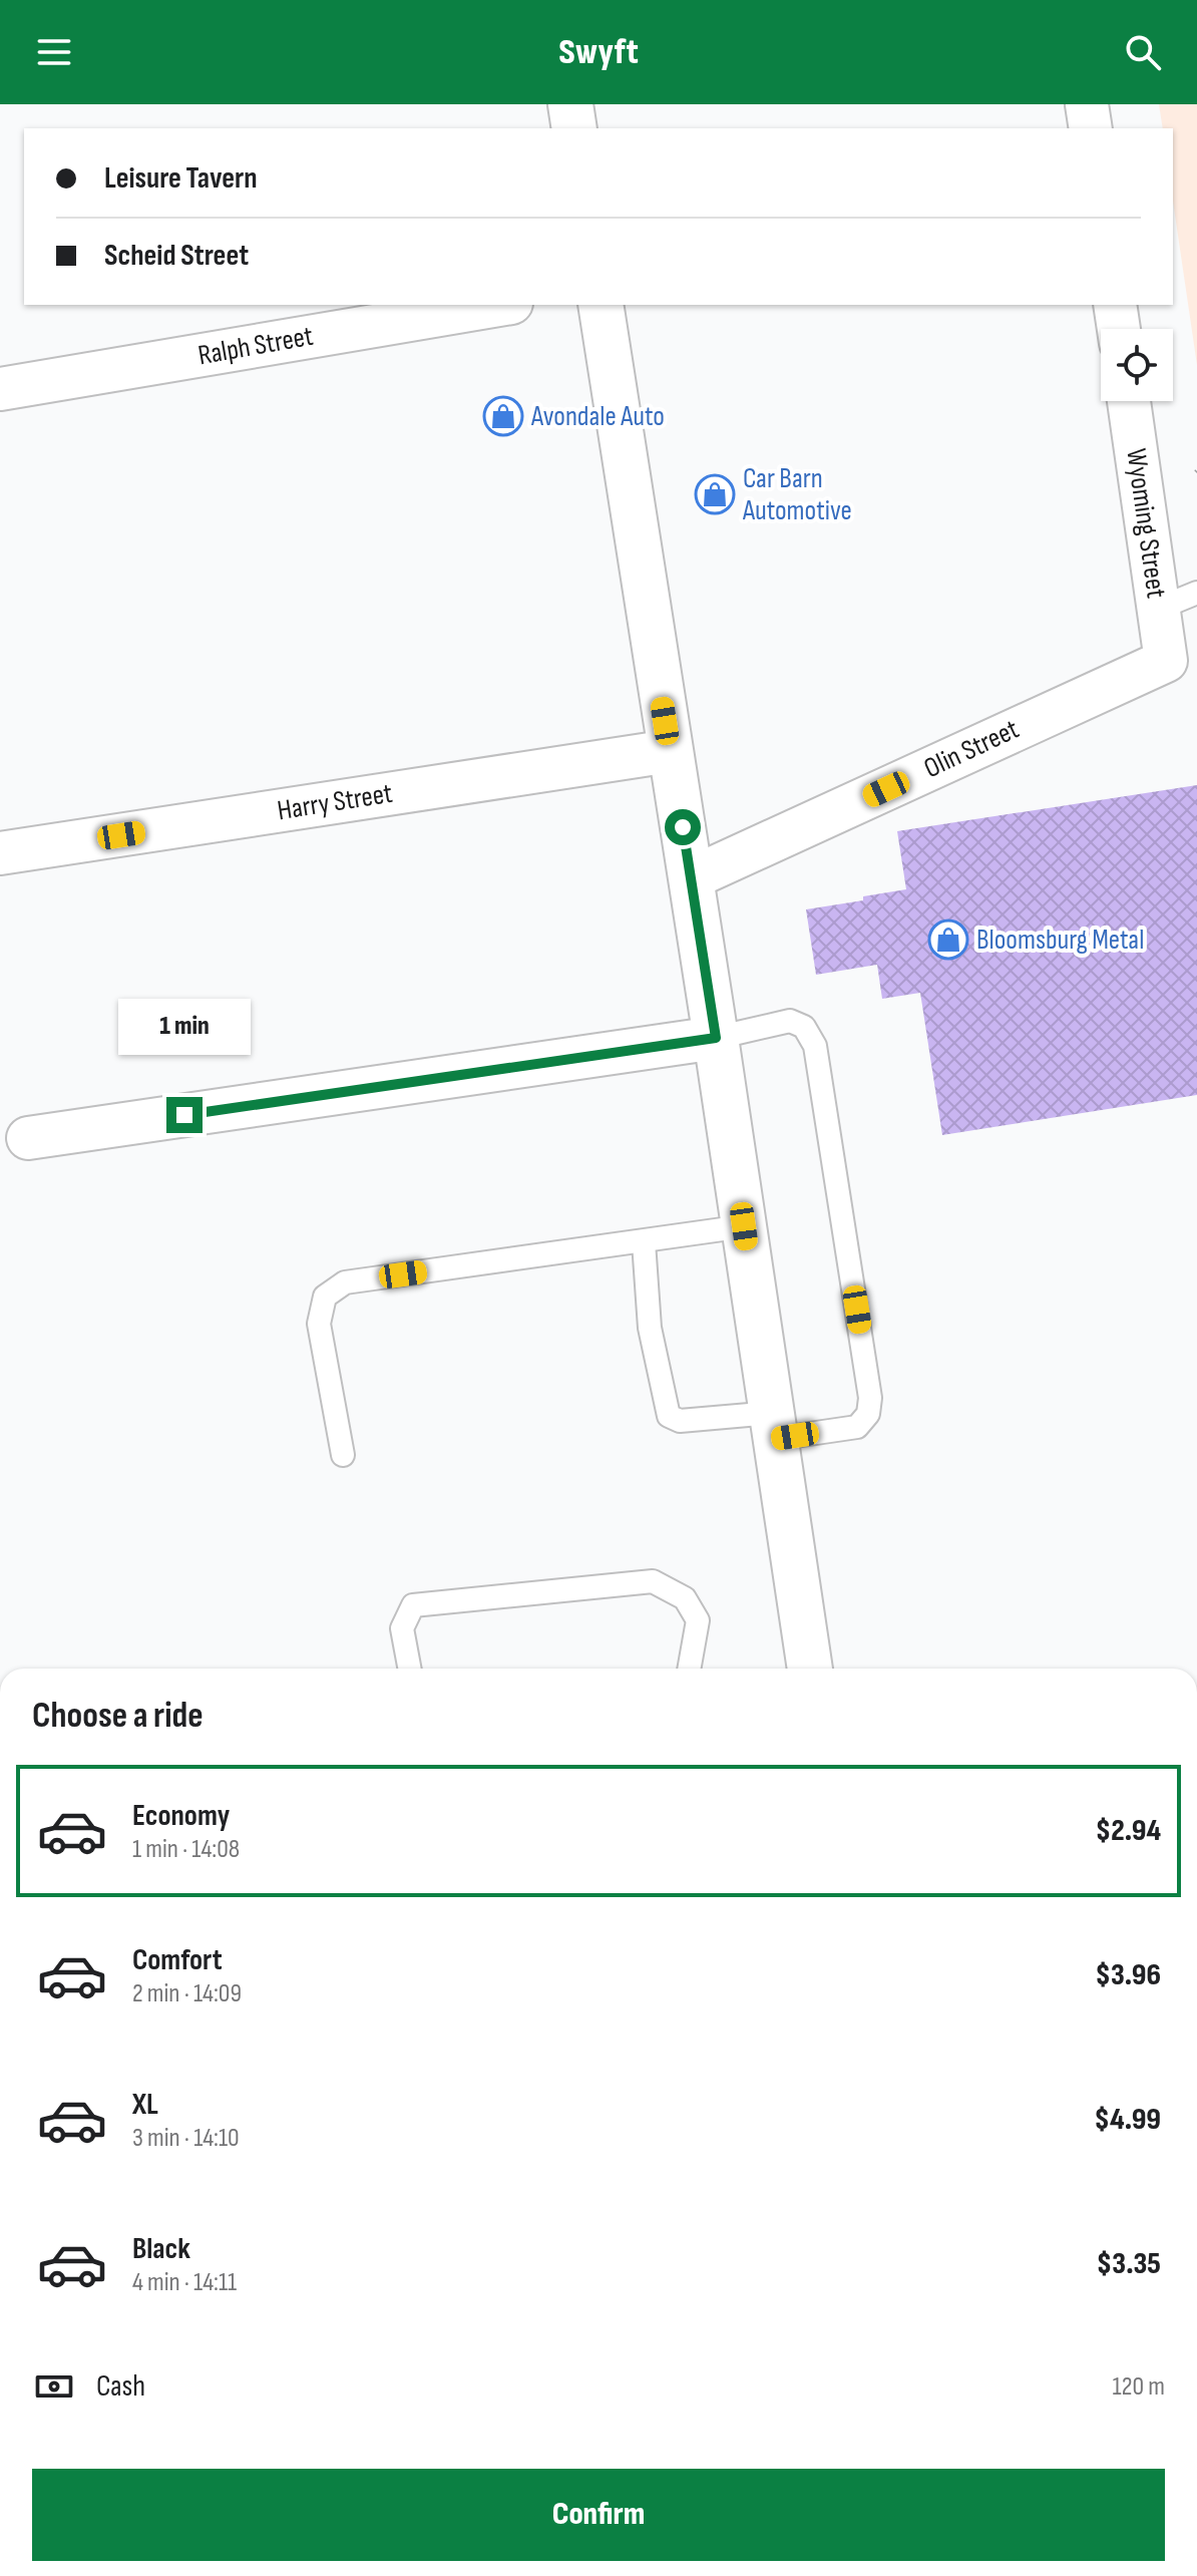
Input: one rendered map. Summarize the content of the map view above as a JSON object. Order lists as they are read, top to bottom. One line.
{"streets":{"street":["Ralph Street","Wyoming Street","Olin Street","Harry Street"]},"crossings":[["Wyoming Street","Olin Street"]],"places":{"shop":["Avondale Auto","Car Barn Automotive","Bloomsburg Metal"]},"page":{"header":"Swyft","banner":["Leisure Tavern","Scheid Street"],"bubble":"1 min","heading":"Choose a ride","list":[{"name":"Economy","note":"1 min · 14:08","value":"$2.94"},{"name":"Comfort","note":"2 min · 14:09","value":"$3.96"},{"name":"XL","note":"3 min · 14:10","value":"$4.99"},{"name":"Black","note":"4 min · 14:11","value":"$3.35"}],"pay":["Cash","120 m"],"buttons":"Confirm"}}
